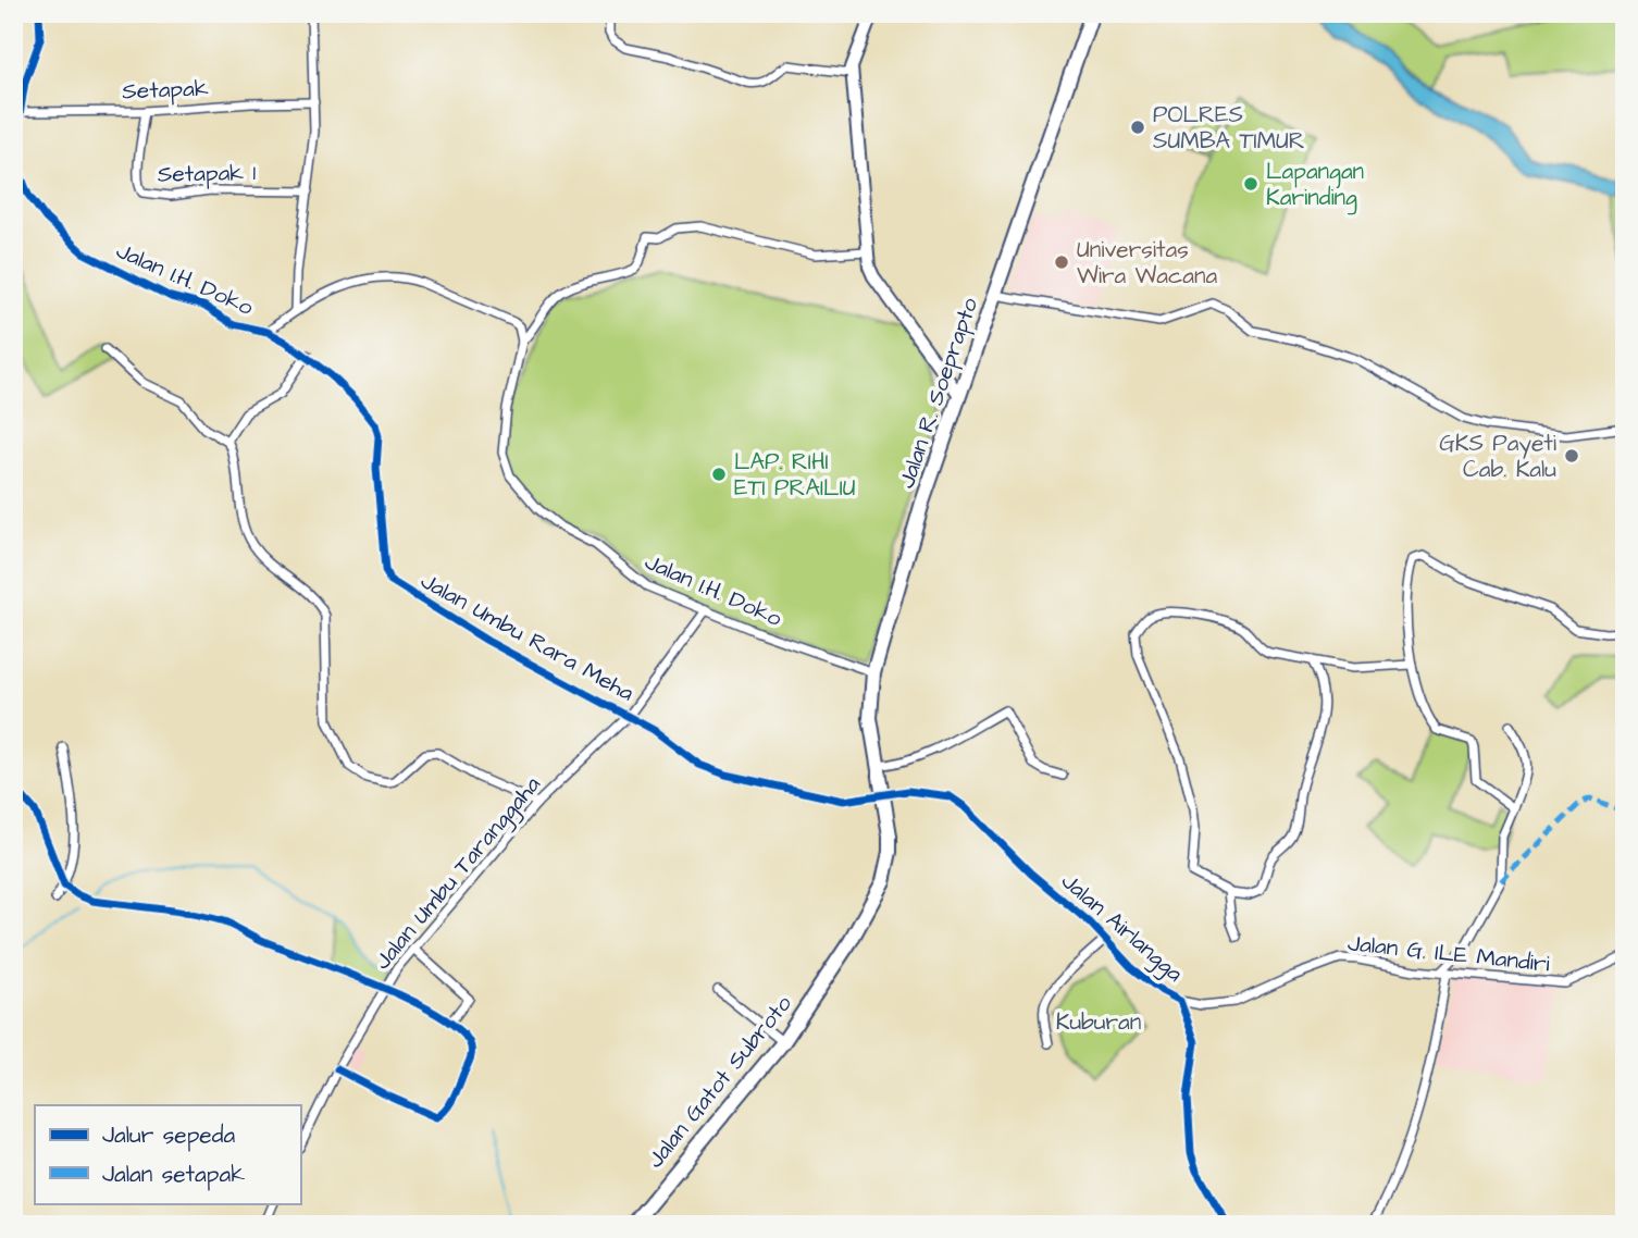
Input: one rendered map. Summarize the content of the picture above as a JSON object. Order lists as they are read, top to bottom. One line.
{"streets":{"highway":["Jalan R. Soeprapto","Jalan Gatot Subroto"],"street":["Setapak","Setapak 1","Jalan I.H. Doko","Jalan Umbu Rara Meha","Jalan Umbu Taranggaha","Jalan Airlangga","Jalan G. ILE Mandiri"]},"crossings":[["Setapak","Setapak 1"],["Setapak","Jalan I.H. Doko"],["Jalan I.H. Doko","Jalan R. Soeprapto"],["Jalan I.H. Doko","Jalan Umbu Rara Meha"],["Jalan I.H. Doko","Jalan Umbu Taranggaha"],["Jalan R. Soeprapto","Jalan Umbu Rara Meha"],["Jalan R. Soeprapto","Jalan Airlangga"],["Jalan R. Soeprapto","Jalan Gatot Subroto"],["Jalan Umbu Rara Meha","Jalan Umbu Taranggaha"],["Jalan Umbu Rara Meha","Jalan Airlangga"],["Jalan Umbu Rara Meha","Jalan Gatot Subroto"],["Jalan Airlangga","Jalan G. ILE Mandiri"],["Jalan Airlangga","Jalan Gatot Subroto"]],"parks":["Kuburan"],"places":["POLRES SUMBA TIMUR","Lapangan Karinding","Universitas Wira Wacana","GKS Payeti Cab. Kalu","LAP. RIHI ETI PRAILIU"],"legend":["Jalur sepeda","Jalan setapak"]}
